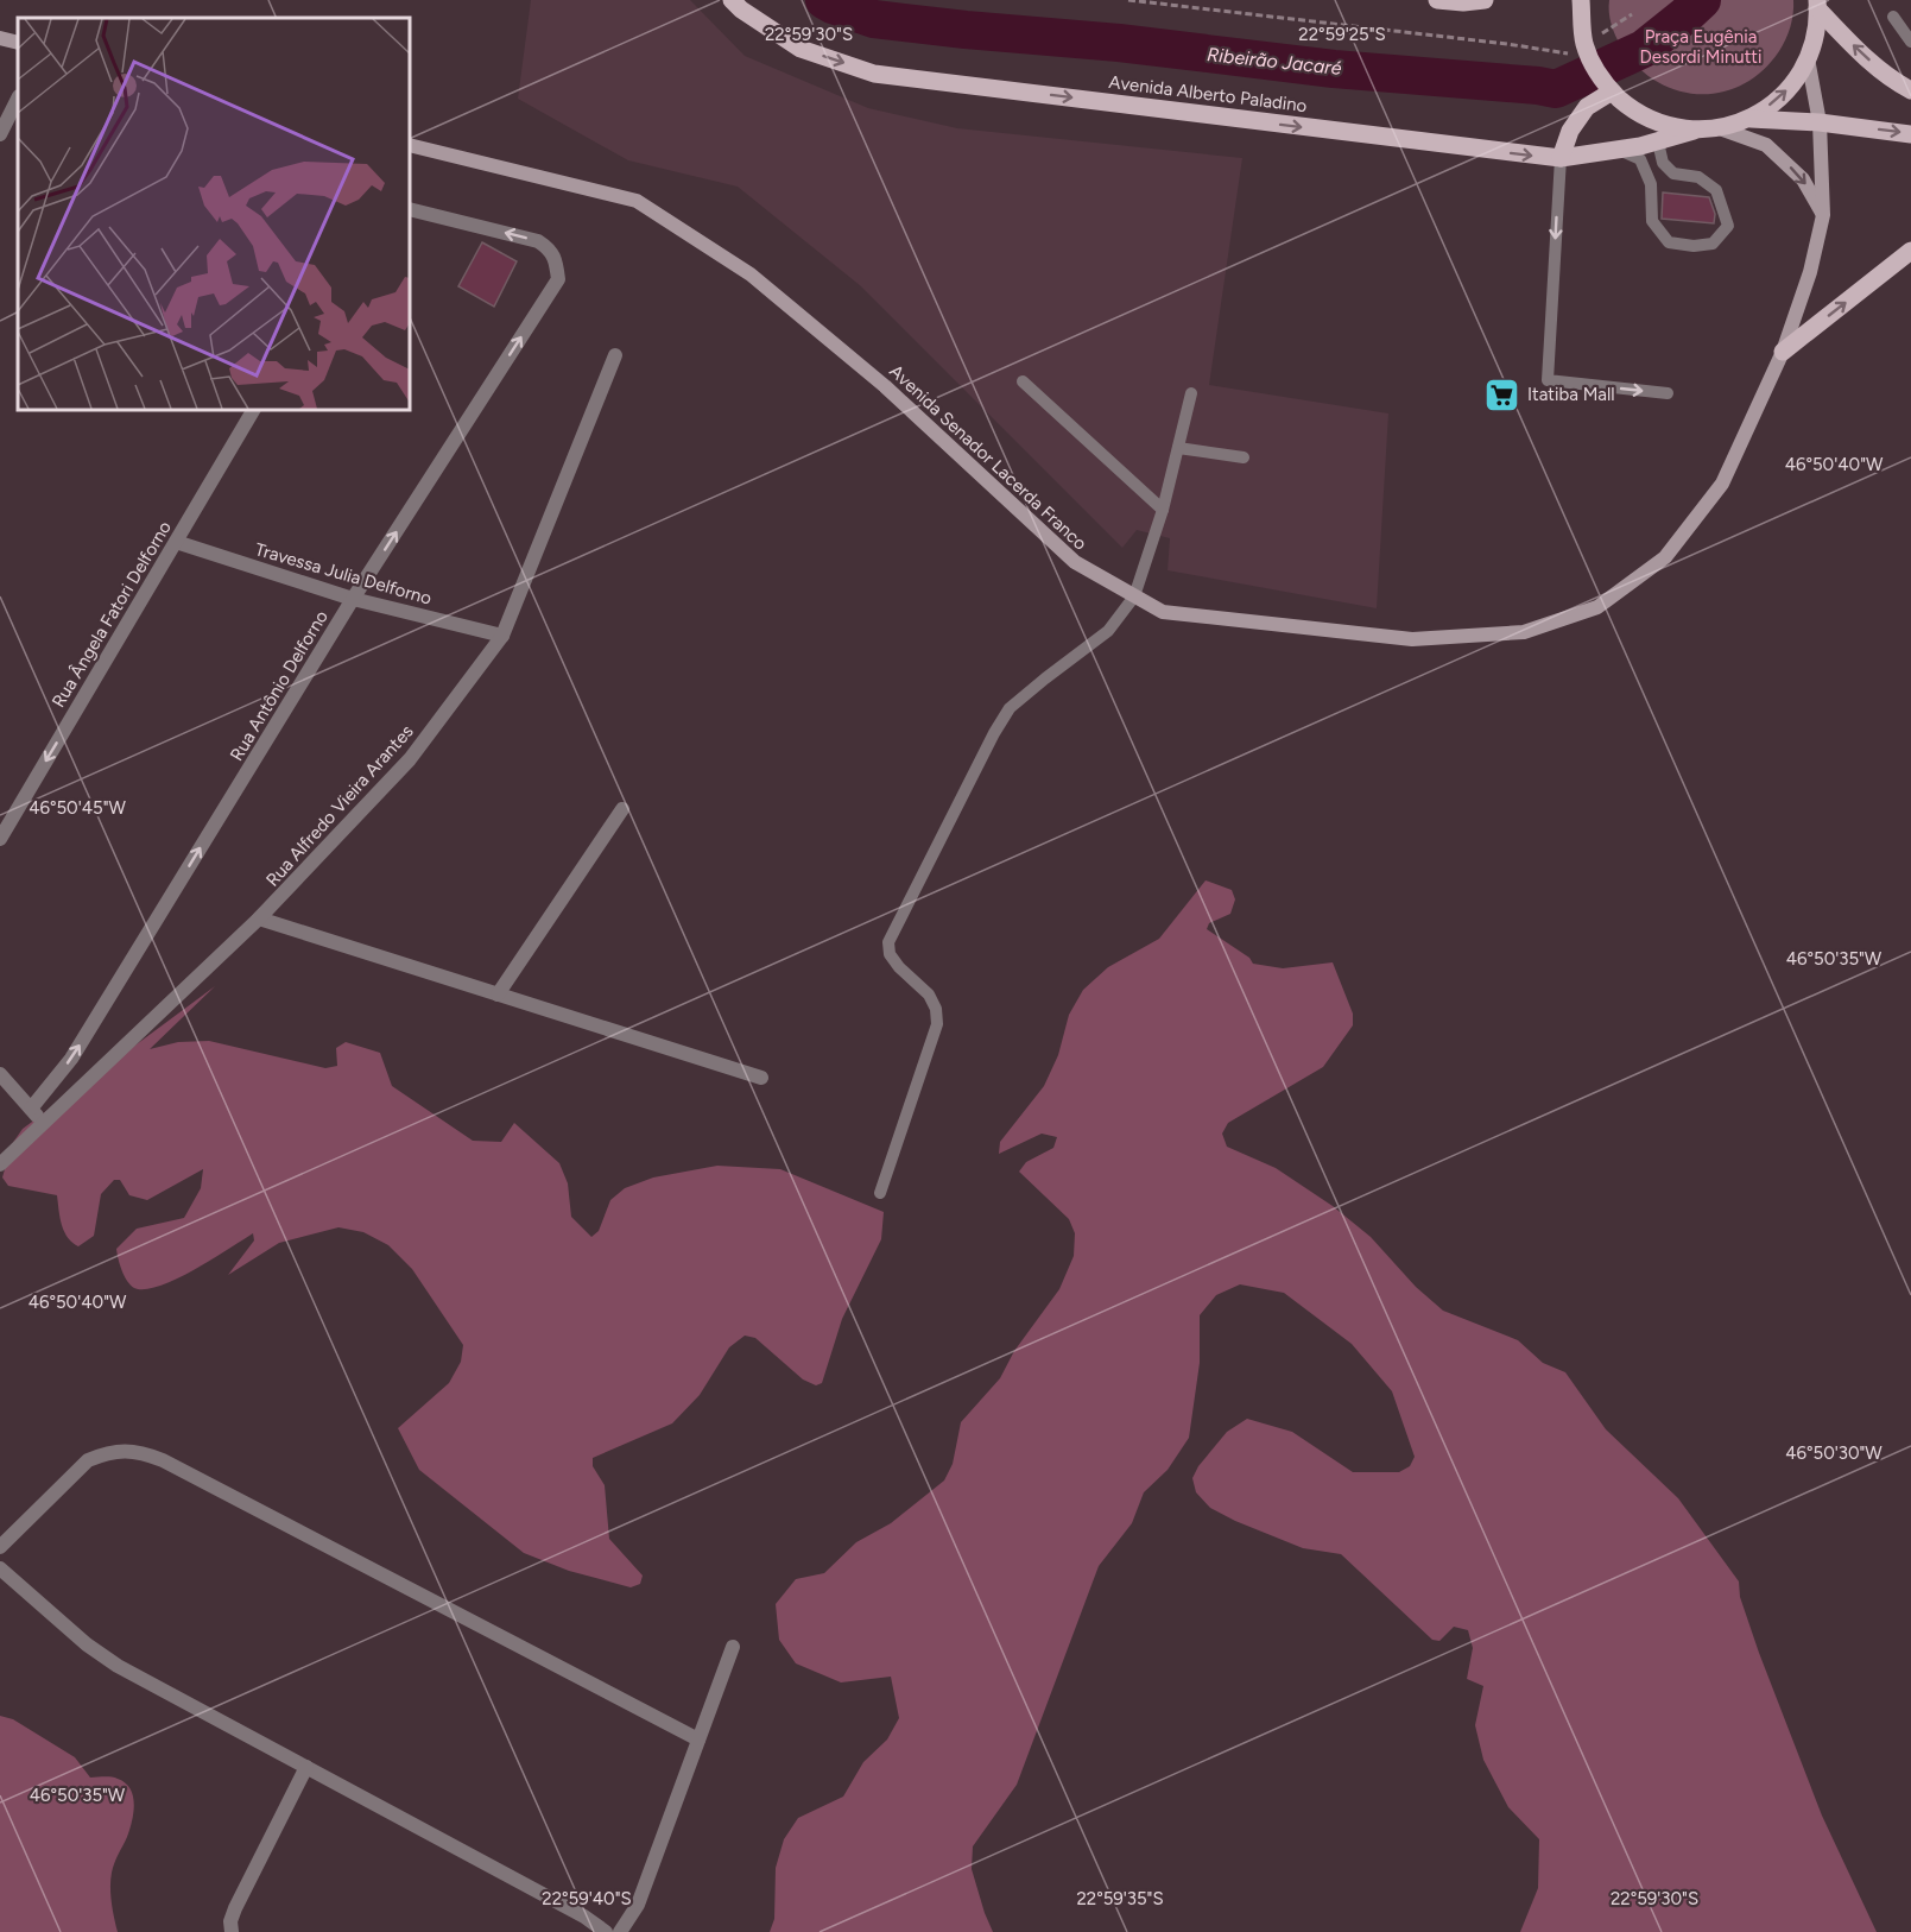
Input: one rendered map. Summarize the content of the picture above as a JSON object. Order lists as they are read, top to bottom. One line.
{"streets":{"main road":["Avenida Alberto Paladino","Avenida Senador Lacerda Franco"],"street":["Travessa Julia Delforno","Rua Ângela Fatori Delforno","Rua Antônio Delforno","Rua Alfredo Vieira Arantes"]},"crossings":[["Travessa Julia Delforno","Rua Ângela Fatori Delforno"],["Travessa Julia Delforno","Rua Antônio Delforno"],["Travessa Julia Delforno","Rua Alfredo Vieira Arantes"]],"one_way":["Avenida Alberto Paladino","Rua Ângela Fatori Delforno","Rua Antônio Delforno"],"water":["Ribeirão Jacaré"],"parks":["Praça Eugênia Desordi Minutti"],"places":{"supermarket":["Itatiba Mall"]},"coordinates":["22°59'30\"S","22°59'25\"S","46°50'40\"W","46°50'45\"W","46°50'35\"W","46°50'30\"W","22°59'40\"S","22°59'35\"S"]}
